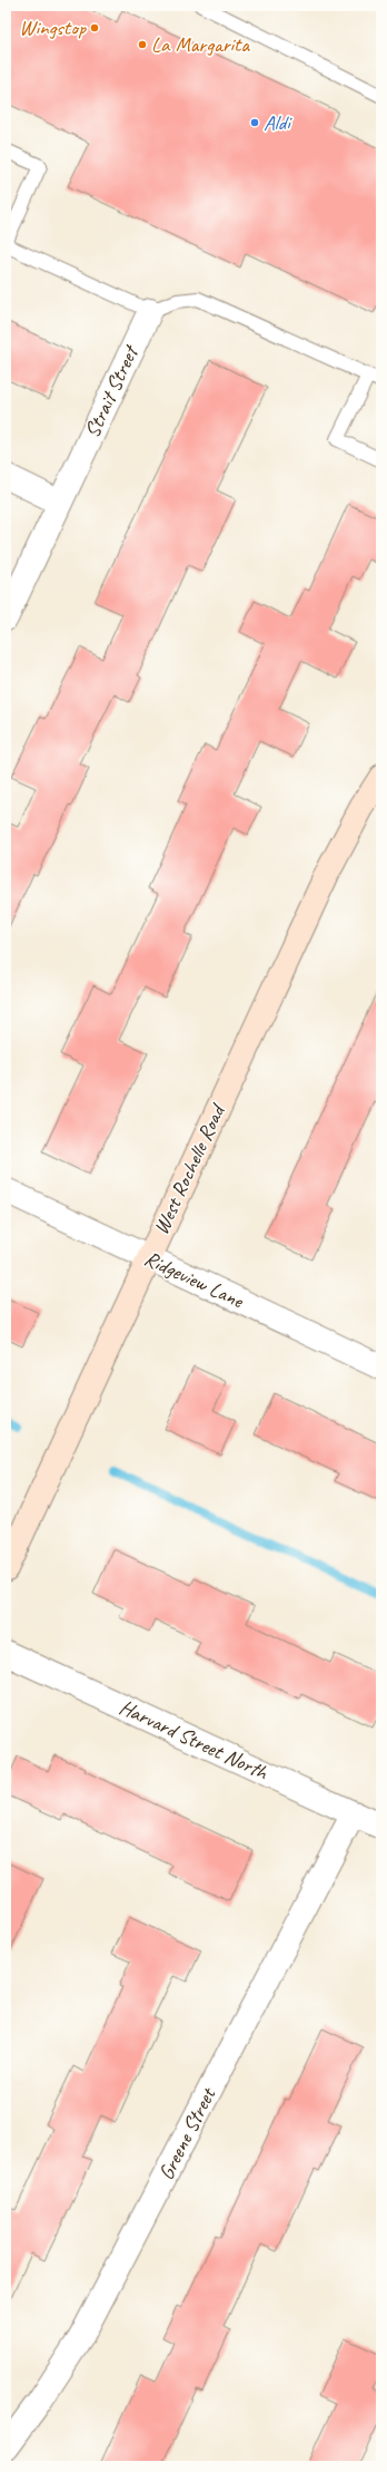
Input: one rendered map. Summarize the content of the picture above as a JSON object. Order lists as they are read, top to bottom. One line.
{"streets":{"street":["Strait Street","West Rochelle Road","Ridgeview Lane","Harvard Street North","Greene Street"]},"crossings":[["West Rochelle Road","Ridgeview Lane"],["Harvard Street North","Greene Street"]],"places":["Wingstop","La Margarita","Aldi"]}
